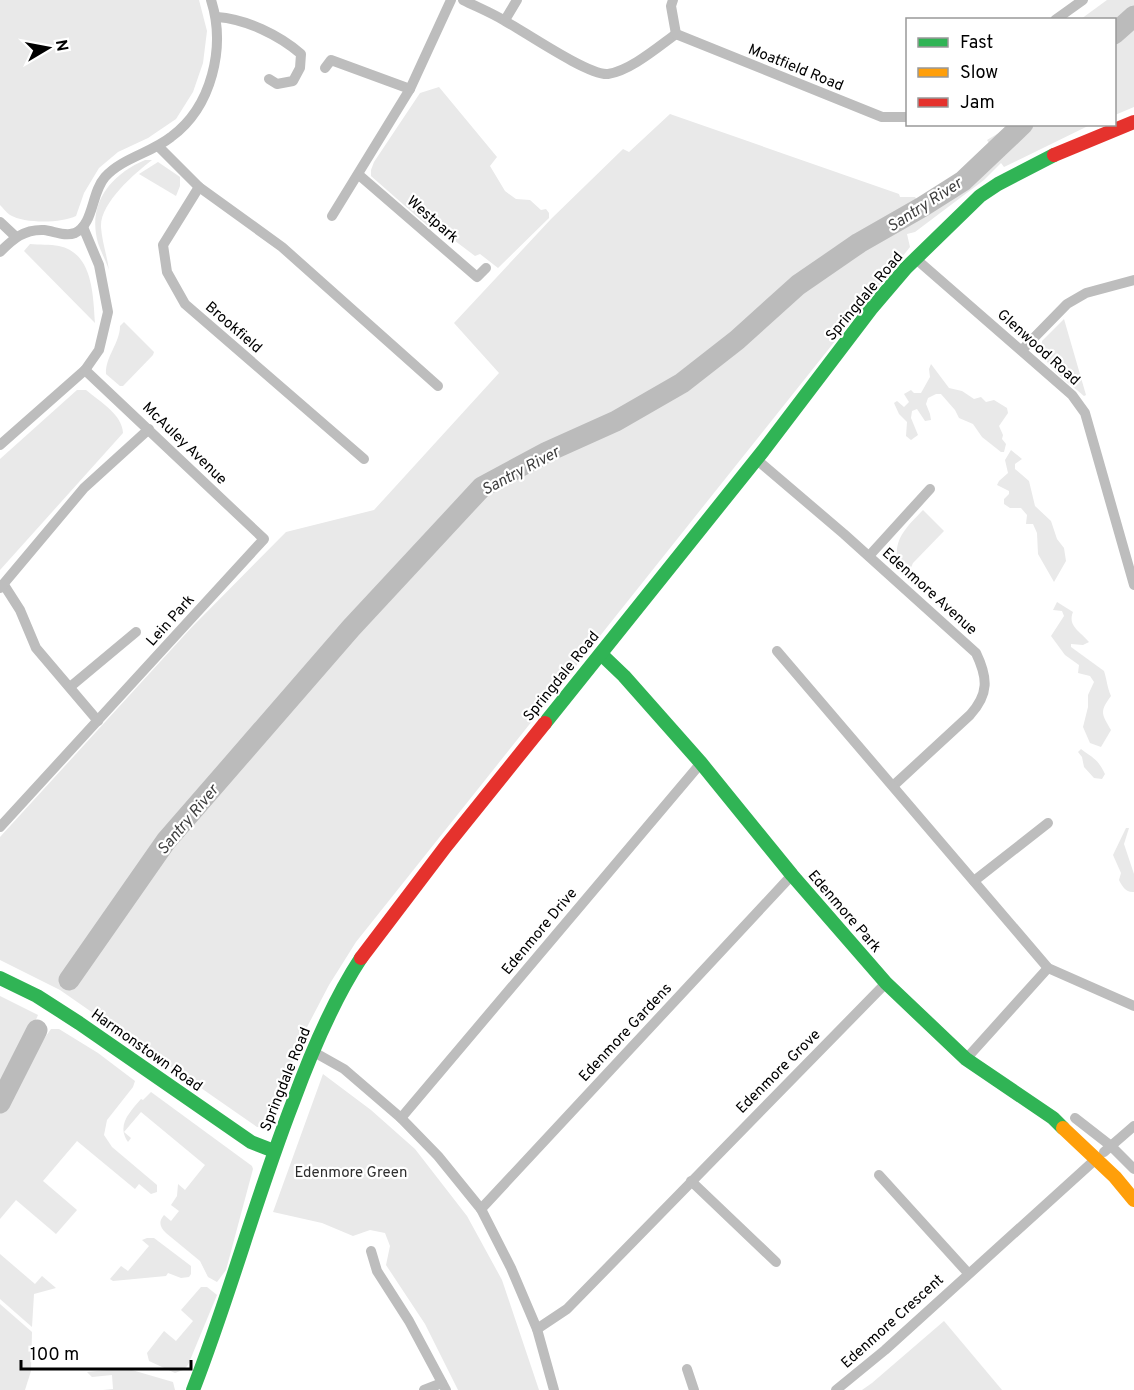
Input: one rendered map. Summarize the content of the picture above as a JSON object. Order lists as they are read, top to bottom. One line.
{"streets":{"street":["Moatfield Road","Westpark","Springdale Road","Brookfield","Glenwood Road","McAuley Avenue","Edenmore Avenue","Lein Park","Edenmore Park","Edenmore Drive","Edenmore Gardens","Harmonstown Road","Edenmore Grove","Edenmore Crescent"]},"crossings":[["Springdale Road","Glenwood Road"],["Springdale Road","Edenmore Avenue"],["Springdale Road","Edenmore Park"],["Springdale Road","Harmonstown Road"],["McAuley Avenue","Lein Park"],["Edenmore Park","Edenmore Drive"],["Edenmore Park","Edenmore Gardens"],["Edenmore Park","Edenmore Grove"],["Edenmore Park","Edenmore Crescent"]],"water":["Santry River"],"parks":["Edenmore Green"],"legend":["Fast","Slow","Jam"],"scale_bar":"100 m","north":"right"}
